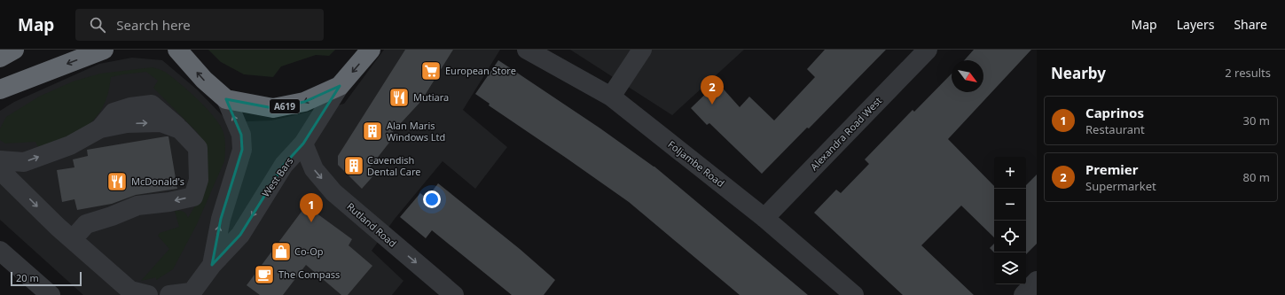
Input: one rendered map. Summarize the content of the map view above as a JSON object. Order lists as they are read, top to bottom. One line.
{"streets":{"highway":["A619","West Bars"],"street":["Alexandra Road West","Foljambe Road","Rutland Road"]},"crossings":[["Alexandra Road West","Foljambe Road"],["West Bars","Rutland Road"]],"one_way":["Rutland Road"],"places":{"supermarket":["European Store"],"restaurant":["Mutiara","McDonald's"],"building":["Alan Maris Windows Ltd","Cavendish Dental Care"],"shop":["Co-Op"],"cafe":["The Compass"]},"scale_bar":"20 m","north":"bottom right","page":{"header":"Map","search":"Search here","nav":["Map","Layers","Share"],"heading":["Nearby","2 results"],"pins":["2","1"],"list":[{"mark":"1","name":"Caprinos","note":"Restaurant","value":"30 m"},{"mark":"2","name":"Premier","note":"Supermarket","value":"80 m"}],"map_buttons":["+","−"],"scale":"20 m"}}
